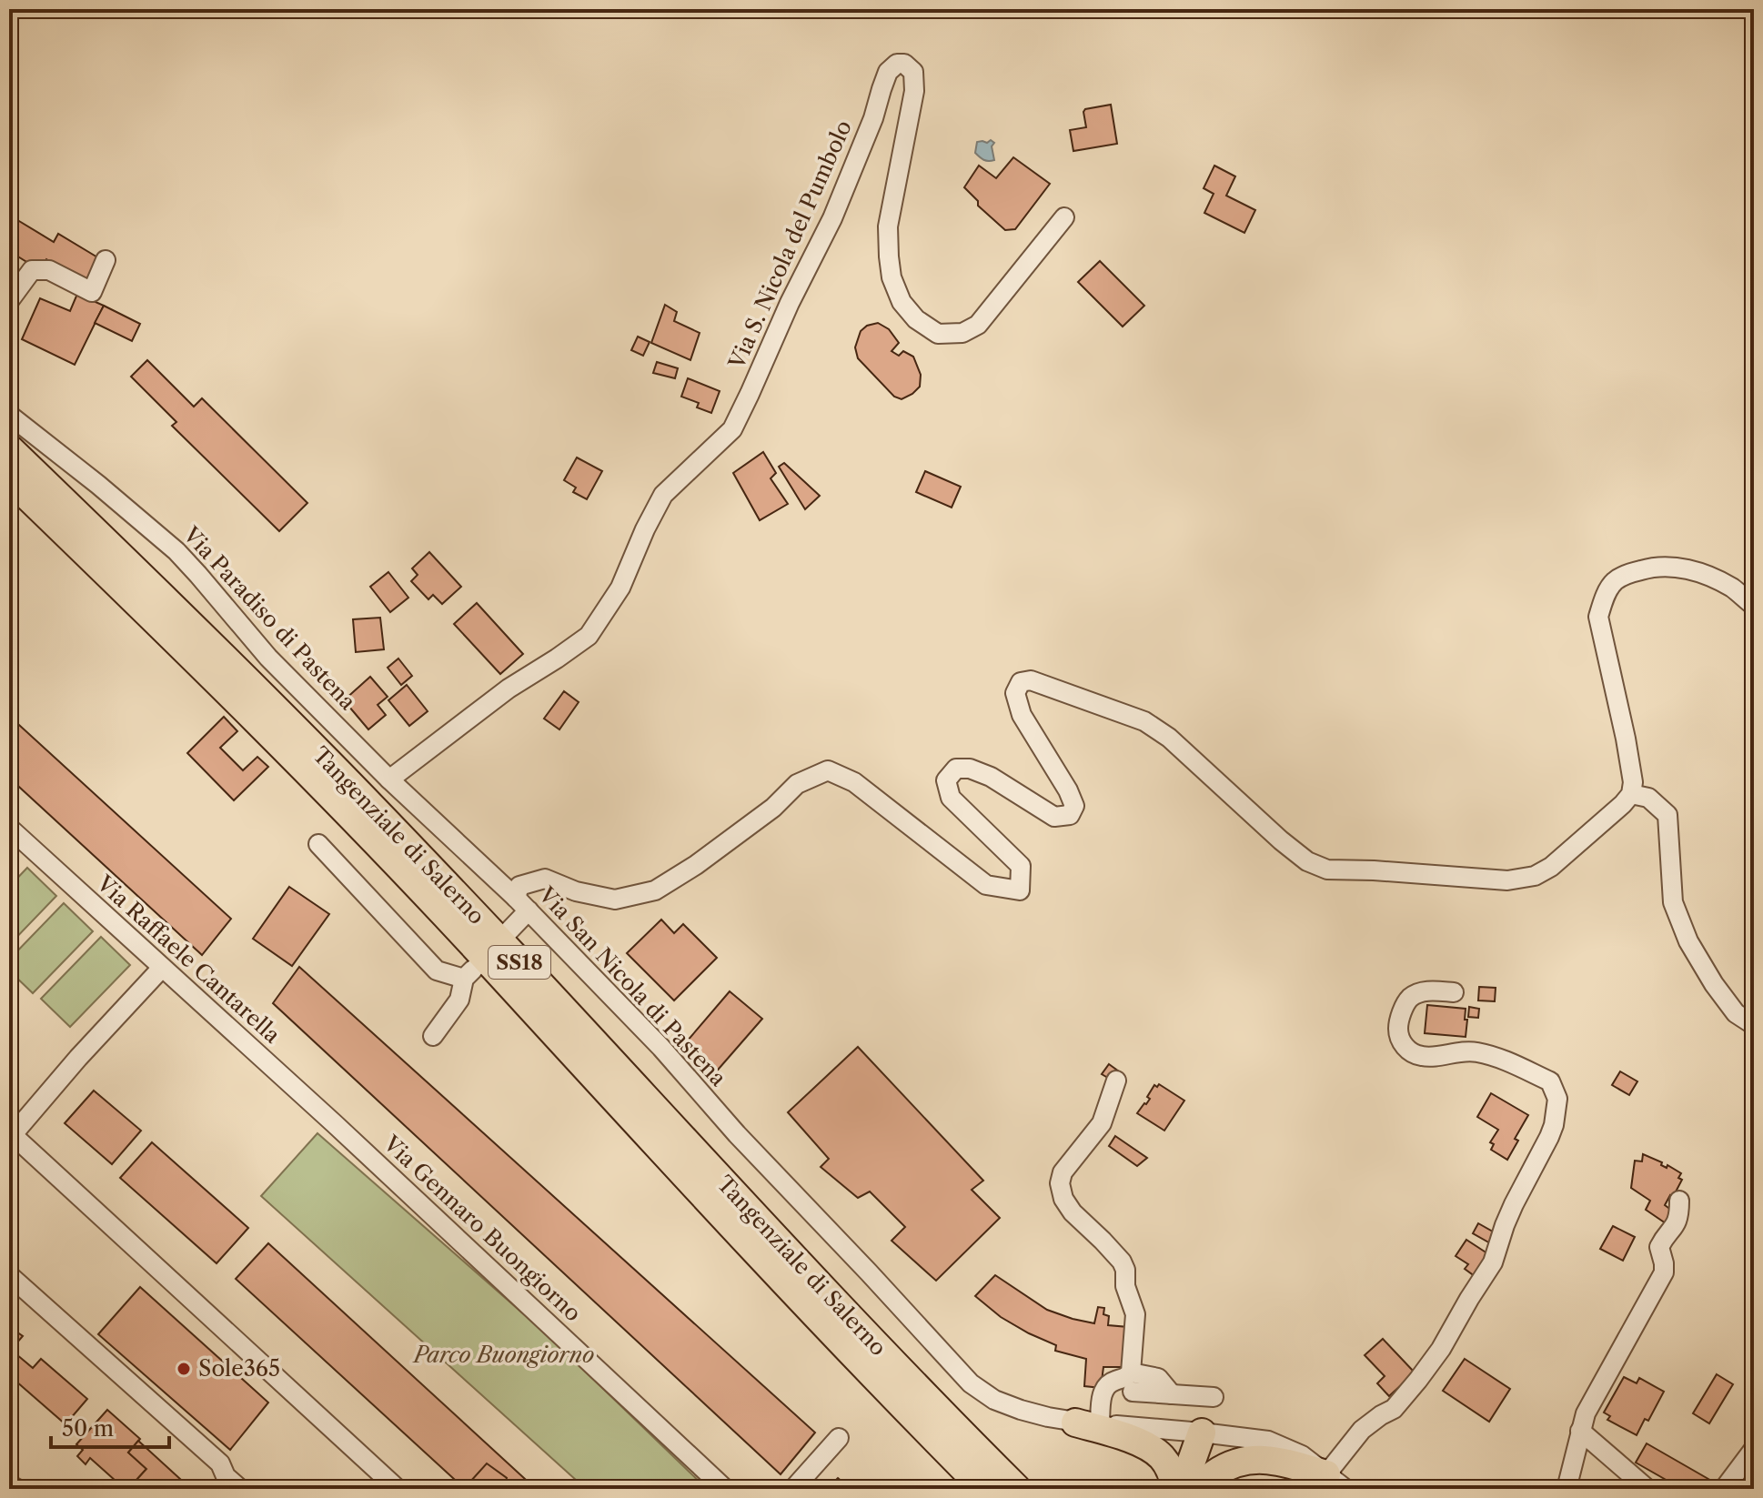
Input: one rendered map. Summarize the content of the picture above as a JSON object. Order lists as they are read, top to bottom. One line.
{"streets":{"highway":["Tangenziale di Salerno","SS18"],"street":["Via S. Nicola del Pumbolo","Via Paradiso di Pastena","Via Raffaele Cantarella","Via San Nicola di Pastena","Via Gennaro Buongiorno"]},"crossings":[["Via S. Nicola del Pumbolo","Via Paradiso di Pastena"],["Via Paradiso di Pastena","Via San Nicola di Pastena"],["Via Raffaele Cantarella","Via Gennaro Buongiorno"]],"parks":["Parco Buongiorno"],"places":["Sole365"],"scale_bar":"50 m"}
